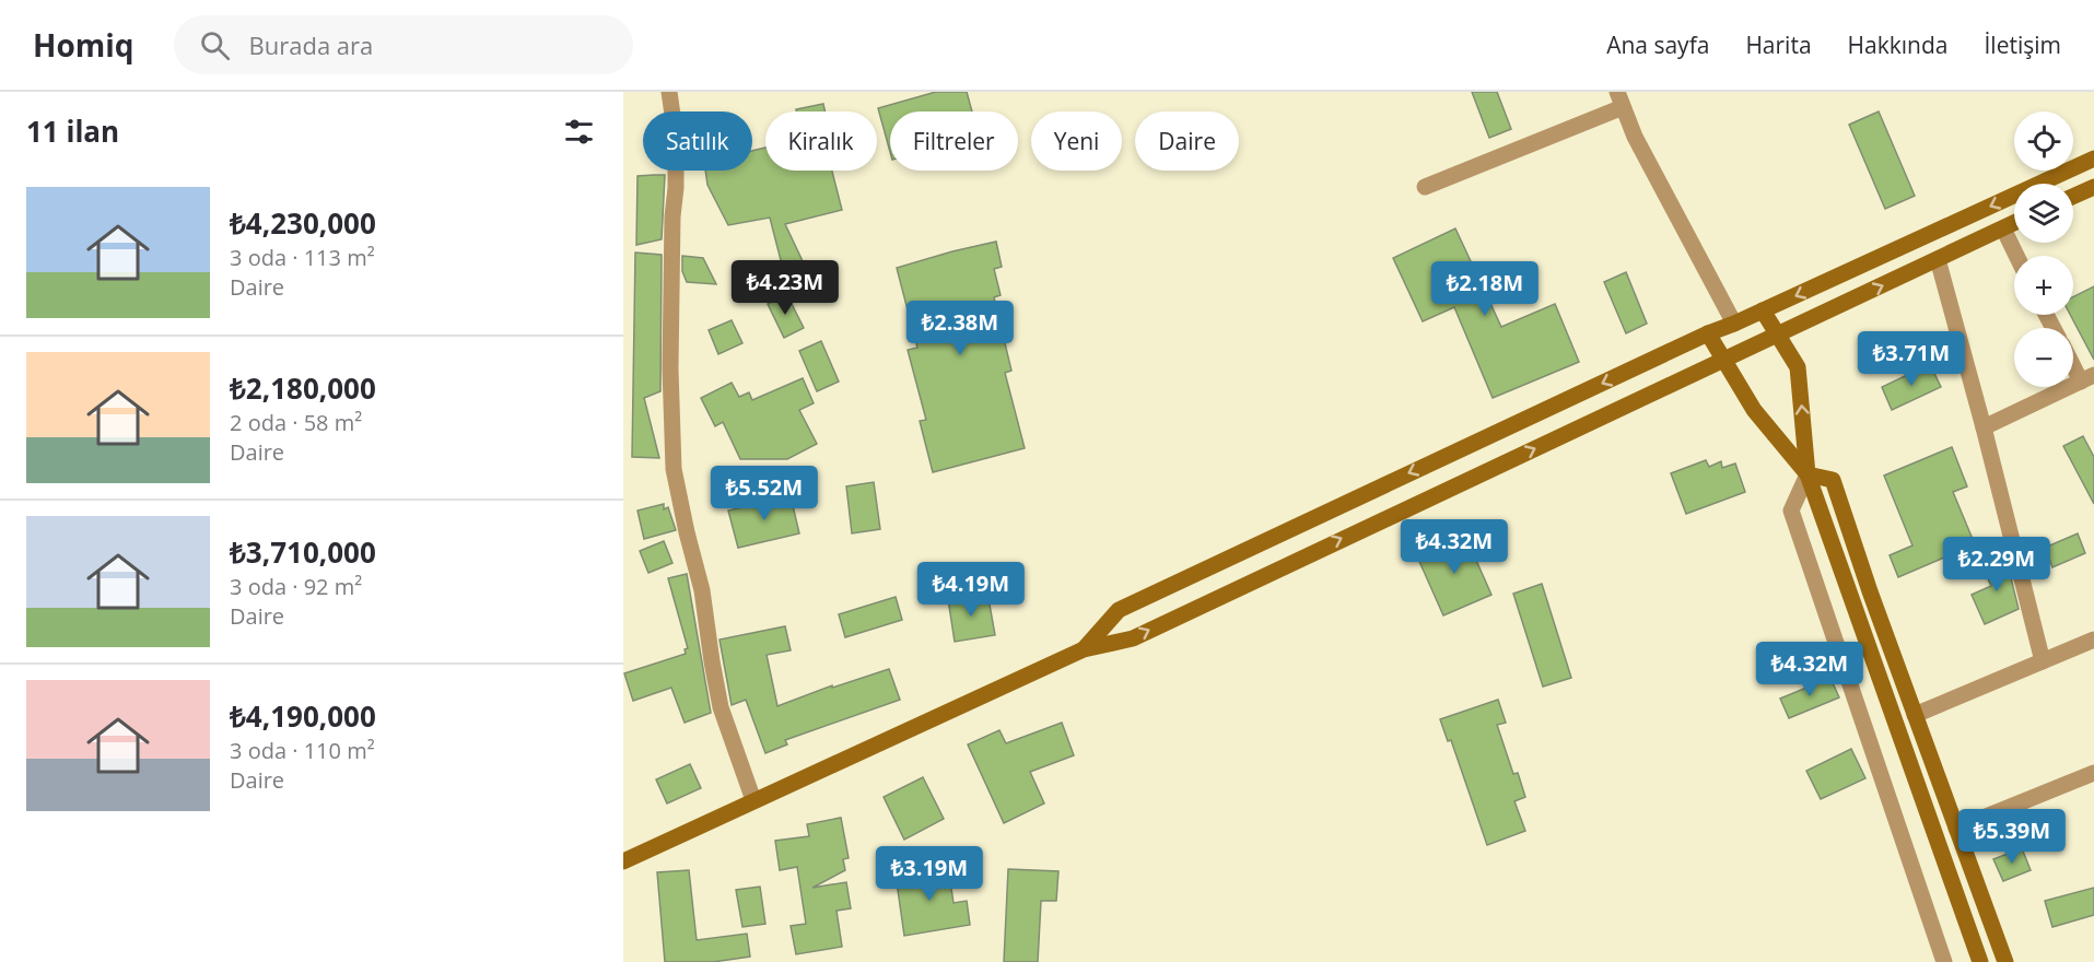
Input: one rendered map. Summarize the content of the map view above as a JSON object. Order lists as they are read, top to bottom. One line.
{"page":{"header":"Homiq","search":"Burada ara","nav":["Ana sayfa","Harita","Hakkında","İletişim"],"heading":"11 ilan","map_buttons":["+","−"],"chip":["Satılık","Kiralık","Filtreler","Yeni","Daire"],"list":[{"name":"₺4,230,000","note":"3 oda · 113 m² · Daire"},{"name":"₺2,180,000","note":"2 oda · 58 m² · Daire"},{"name":"₺3,710,000","note":"3 oda · 92 m² · Daire"},{"name":"₺4,190,000","note":"3 oda · 110 m² · Daire"}],"price":["₺4.23M","₺2.18M","₺2.38M","₺3.71M","₺5.52M","₺4.32M","₺2.29M","₺4.19M","₺4.32M","₺5.39M","₺3.19M"]}}
